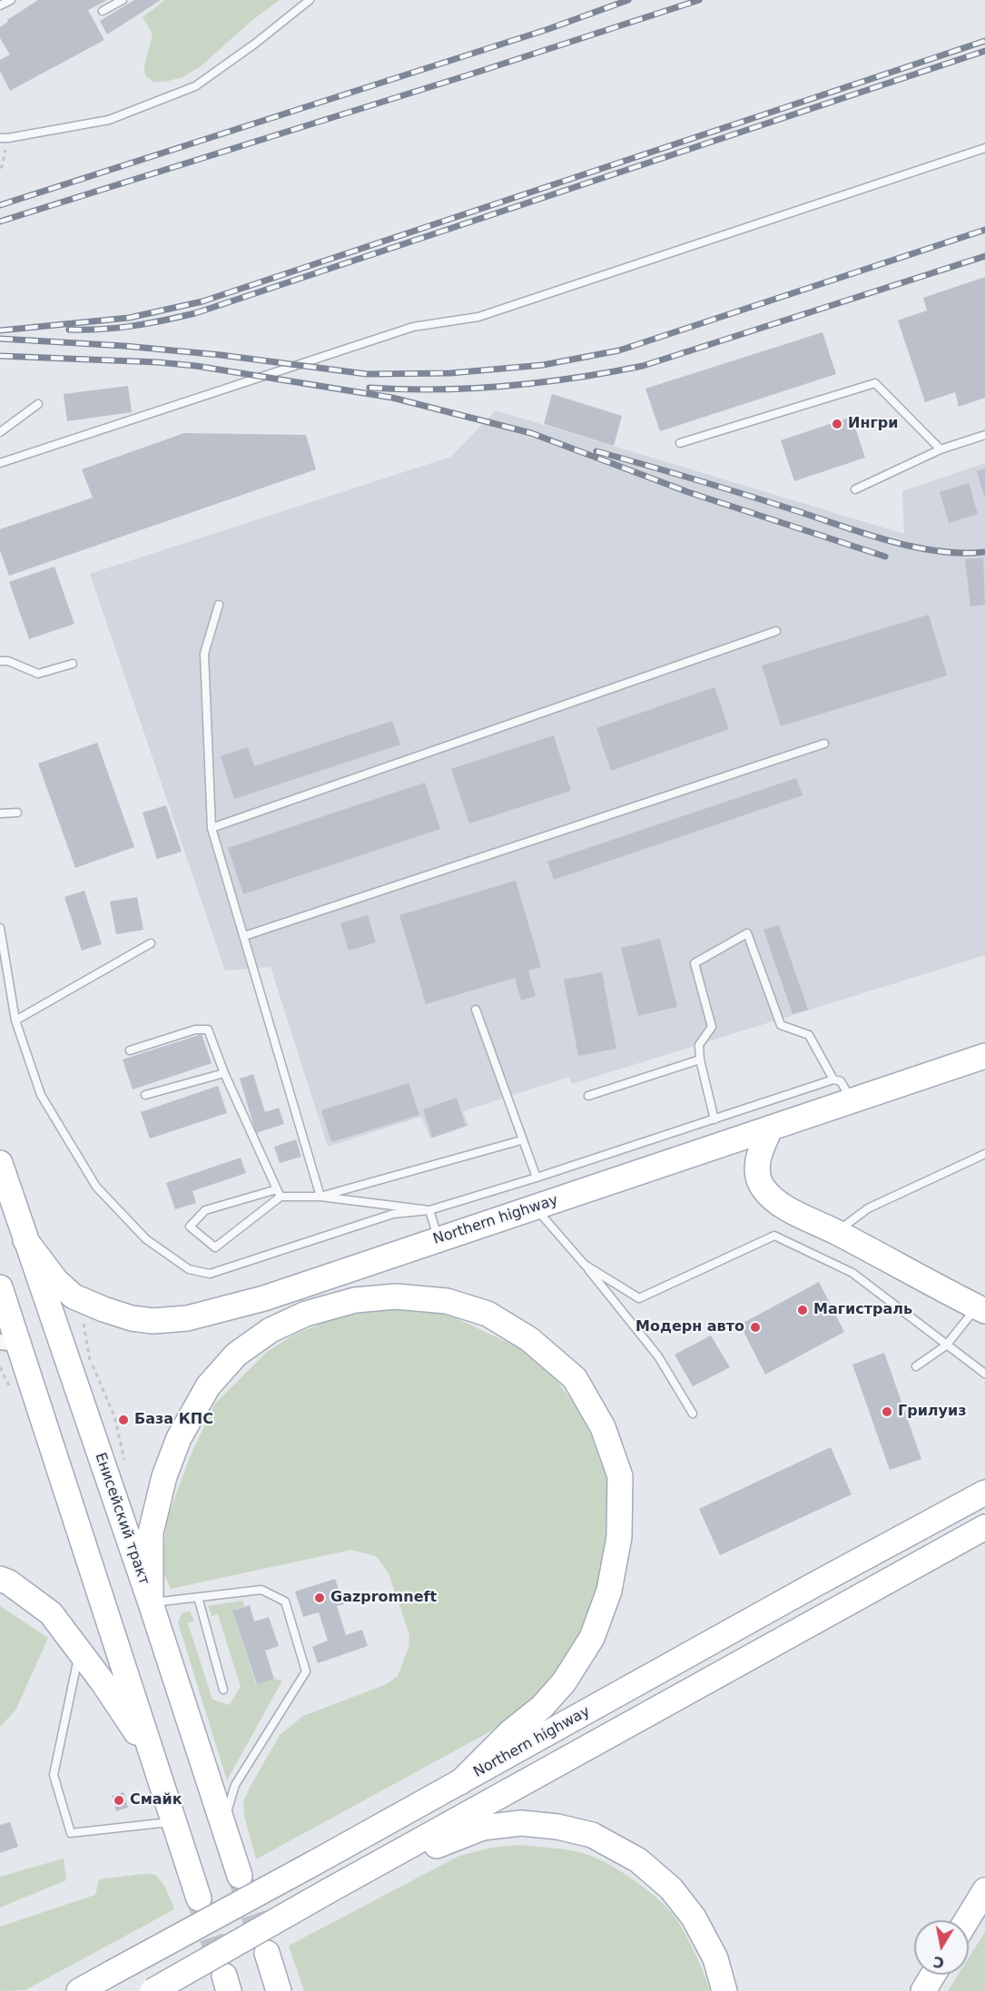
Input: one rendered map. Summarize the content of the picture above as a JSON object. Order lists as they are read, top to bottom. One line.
{"streets":{"main road":["Northern highway","Енисейский тракт"]},"crossings":[["Northern highway","Енисейский тракт"]],"places":["Ингри","Магистраль","Модерн авто","Грилуиз","База КПС","Gazpromneft","Смайк"],"north":"bottom"}
